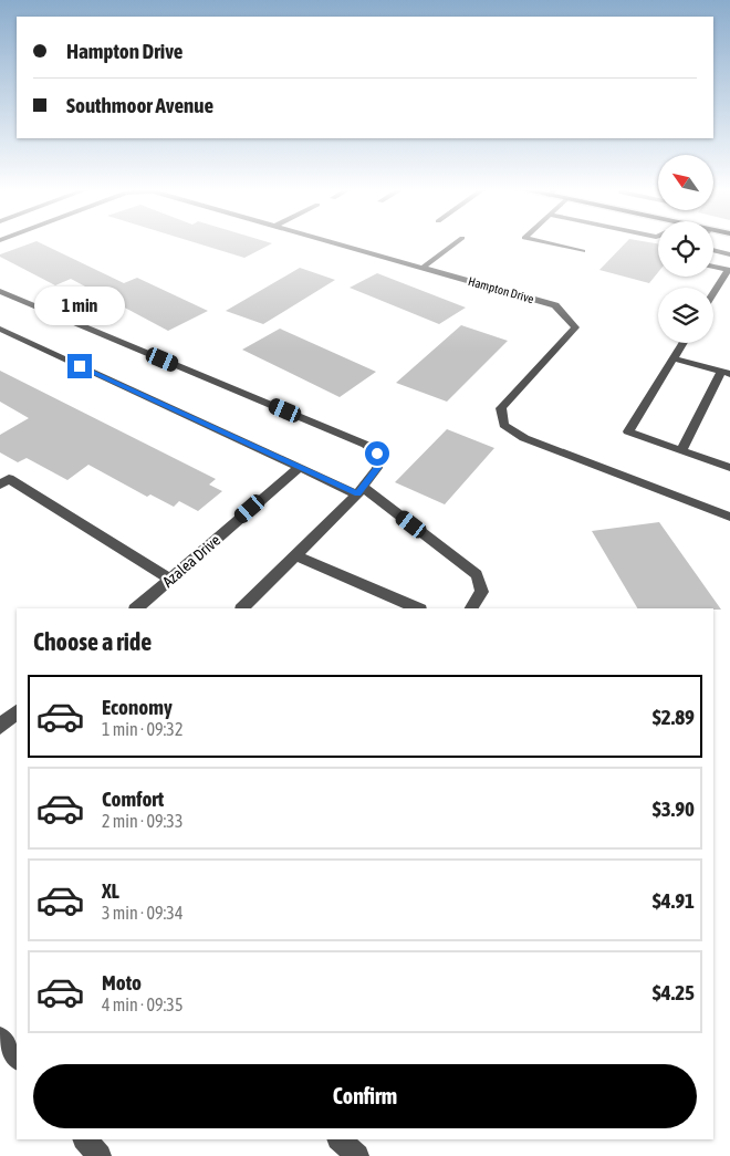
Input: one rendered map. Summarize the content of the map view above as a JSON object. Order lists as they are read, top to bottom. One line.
{"streets":{"street":["Hampton Drive","Azalea Drive"]},"north":"top left","page":{"banner":["Hampton Drive","Southmoor Avenue"],"bubble":"1 min","heading":"Choose a ride","list":[{"name":"Economy","note":"1 min · 09:32","value":"$2.89"},{"name":"Comfort","note":"2 min · 09:33","value":"$3.90"},{"name":"XL","note":"3 min · 09:34","value":"$4.91"},{"name":"Moto","note":"4 min · 09:35","value":"$4.25"}],"buttons":"Confirm"}}
